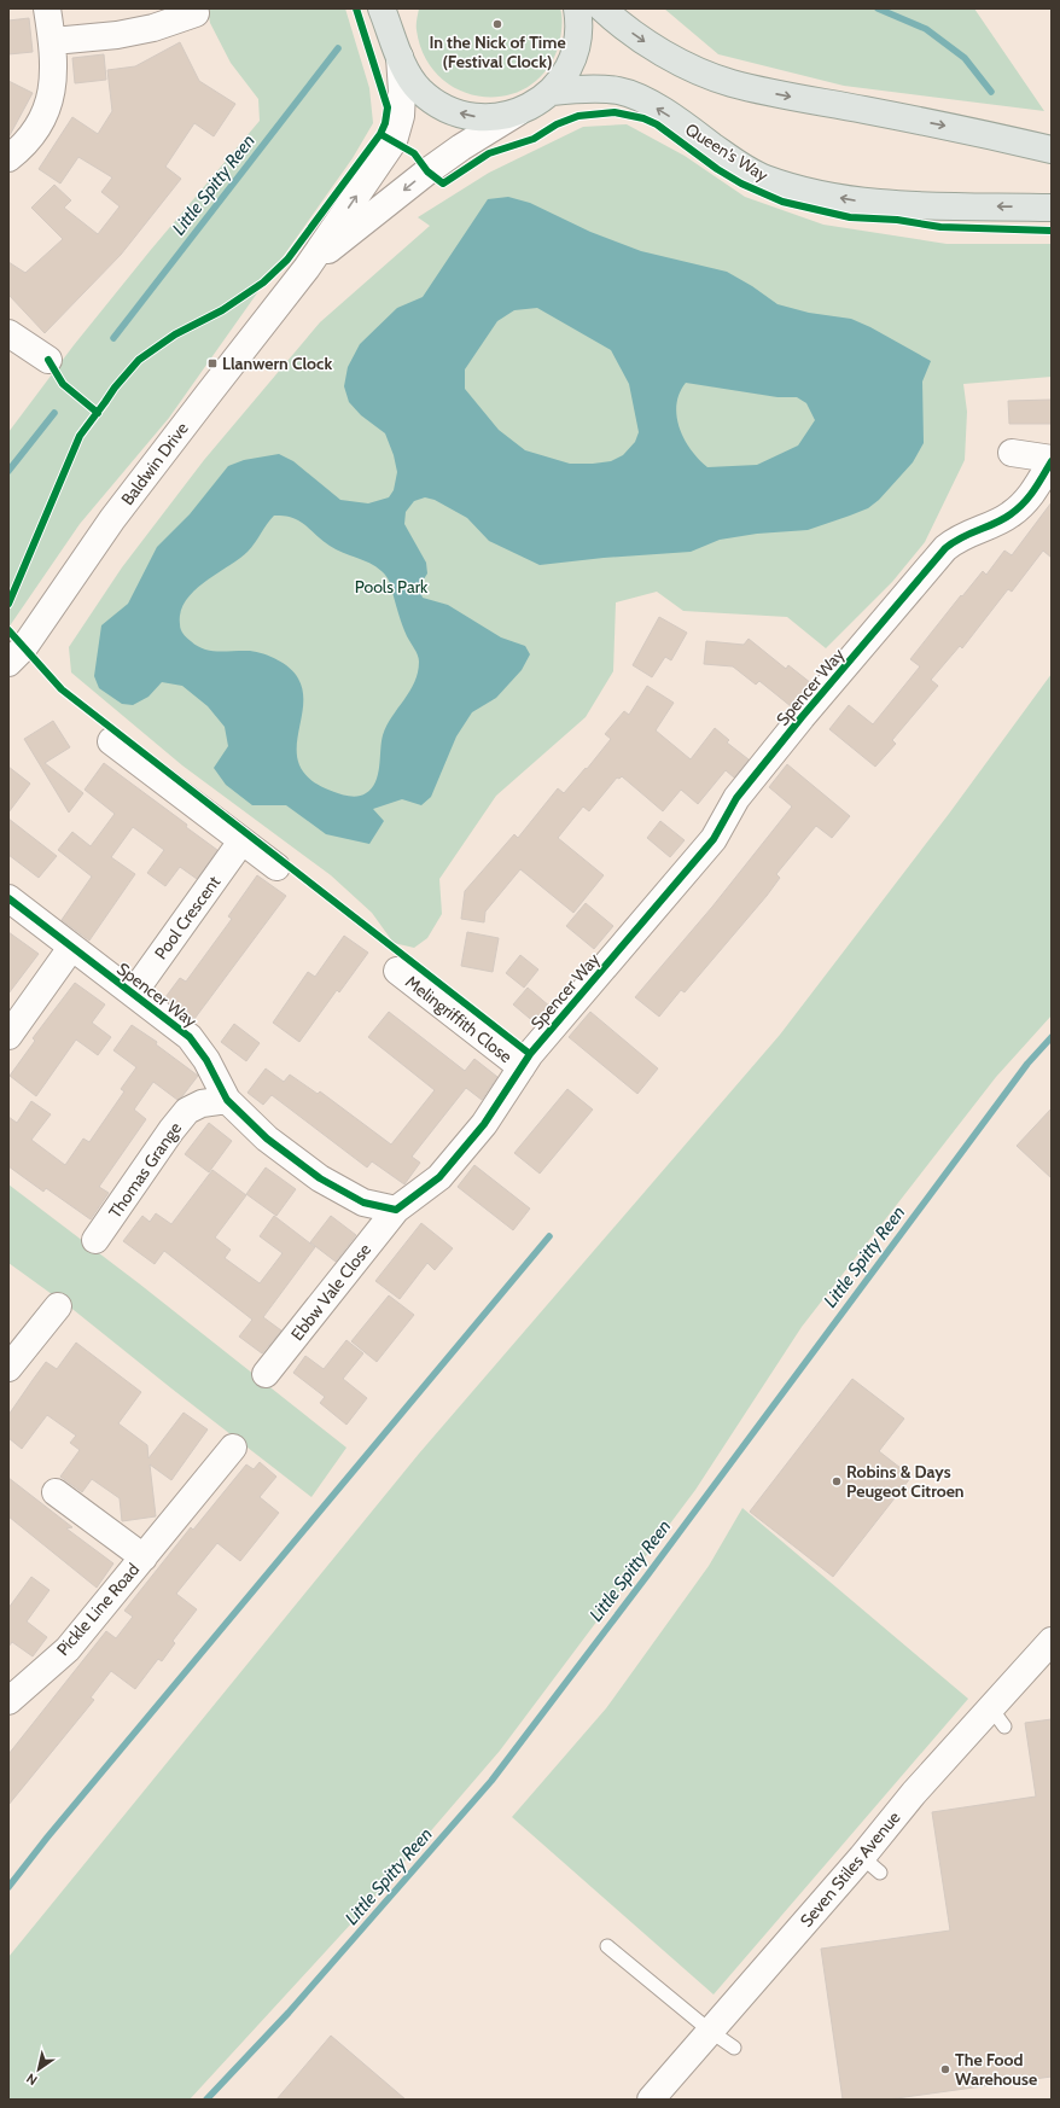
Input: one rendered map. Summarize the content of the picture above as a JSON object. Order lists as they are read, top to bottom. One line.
{"streets":{"main road":["Queen's Way"],"street":["Baldwin Drive","Spencer Way","Pool Crescent","Melingriffith Close","Thomas Grange","Ebbw Vale Close","Pickle Line Road","Seven Stiles Avenue"]},"crossings":[["Spencer Way","Pool Crescent"],["Spencer Way","Melingriffith Close"],["Spencer Way","Thomas Grange"],["Spencer Way","Ebbw Vale Close"]],"water":["Little Spitty Reen"],"parks":["Pools Park"],"places":{"other":["In the Nick of Time (Festival Clock)","Robins & Days Peugeot Citroen","The Food Warehouse"],"transit":["Llanwern Clock"]},"north":"bottom left"}
